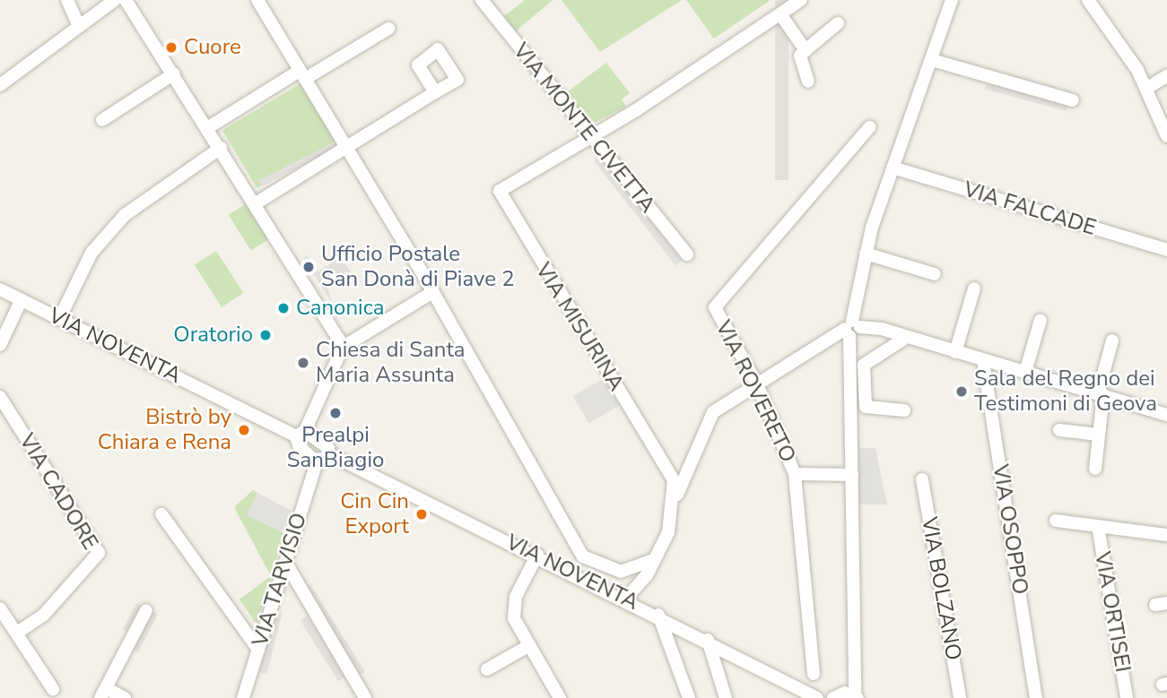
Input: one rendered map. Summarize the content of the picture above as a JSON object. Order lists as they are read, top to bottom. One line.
{"streets":{"street":["VIA MONTE CIVETTA","VIA FALCADE","VIA MISURINA","VIA NOVENTA","VIA ROVERETO","VIA CADORE","VIA OSOPPO","VIA TARVISIO","VIA BOLZANO","VIA ORTISEI"]},"crossings":[["VIA MONTE CIVETTA","VIA MISURINA"]],"places":["Cuore","Ufficio Postale San Donà di Piave 2","Canonica","Oratorio","Chiesa di Santa Maria Assunta","Sala del Regno dei Testimoni di Geova","Prealpi SanBiagio","Bistrò by Chiara e Rena","Cin Cin Export"]}
